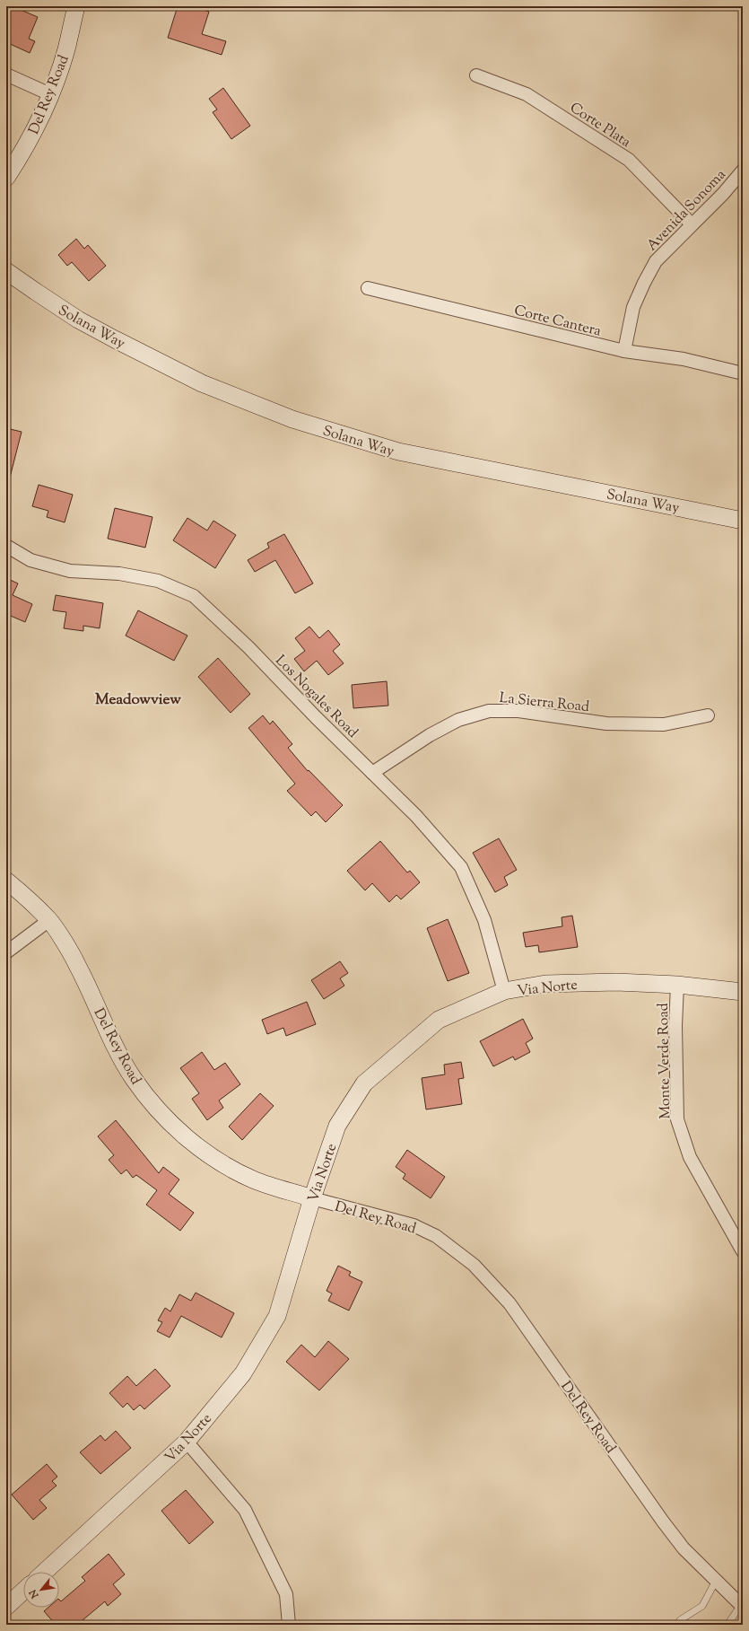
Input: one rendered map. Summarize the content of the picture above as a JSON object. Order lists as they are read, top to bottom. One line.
{"streets":{"street":["Del Rey Road","Corte Plata","Avenida Sonoma","Corte Cantera","Solana Way","Los Nogales Road","La Sierra Road","Via Norte","Monte Verde Road"]},"crossings":[["Del Rey Road","Via Norte"],["Corte Plata","Avenida Sonoma"],["Avenida Sonoma","Corte Cantera"],["Los Nogales Road","La Sierra Road"],["Los Nogales Road","Via Norte"],["Via Norte","Monte Verde Road"]],"districts":["Meadowview"],"north":"bottom left"}
